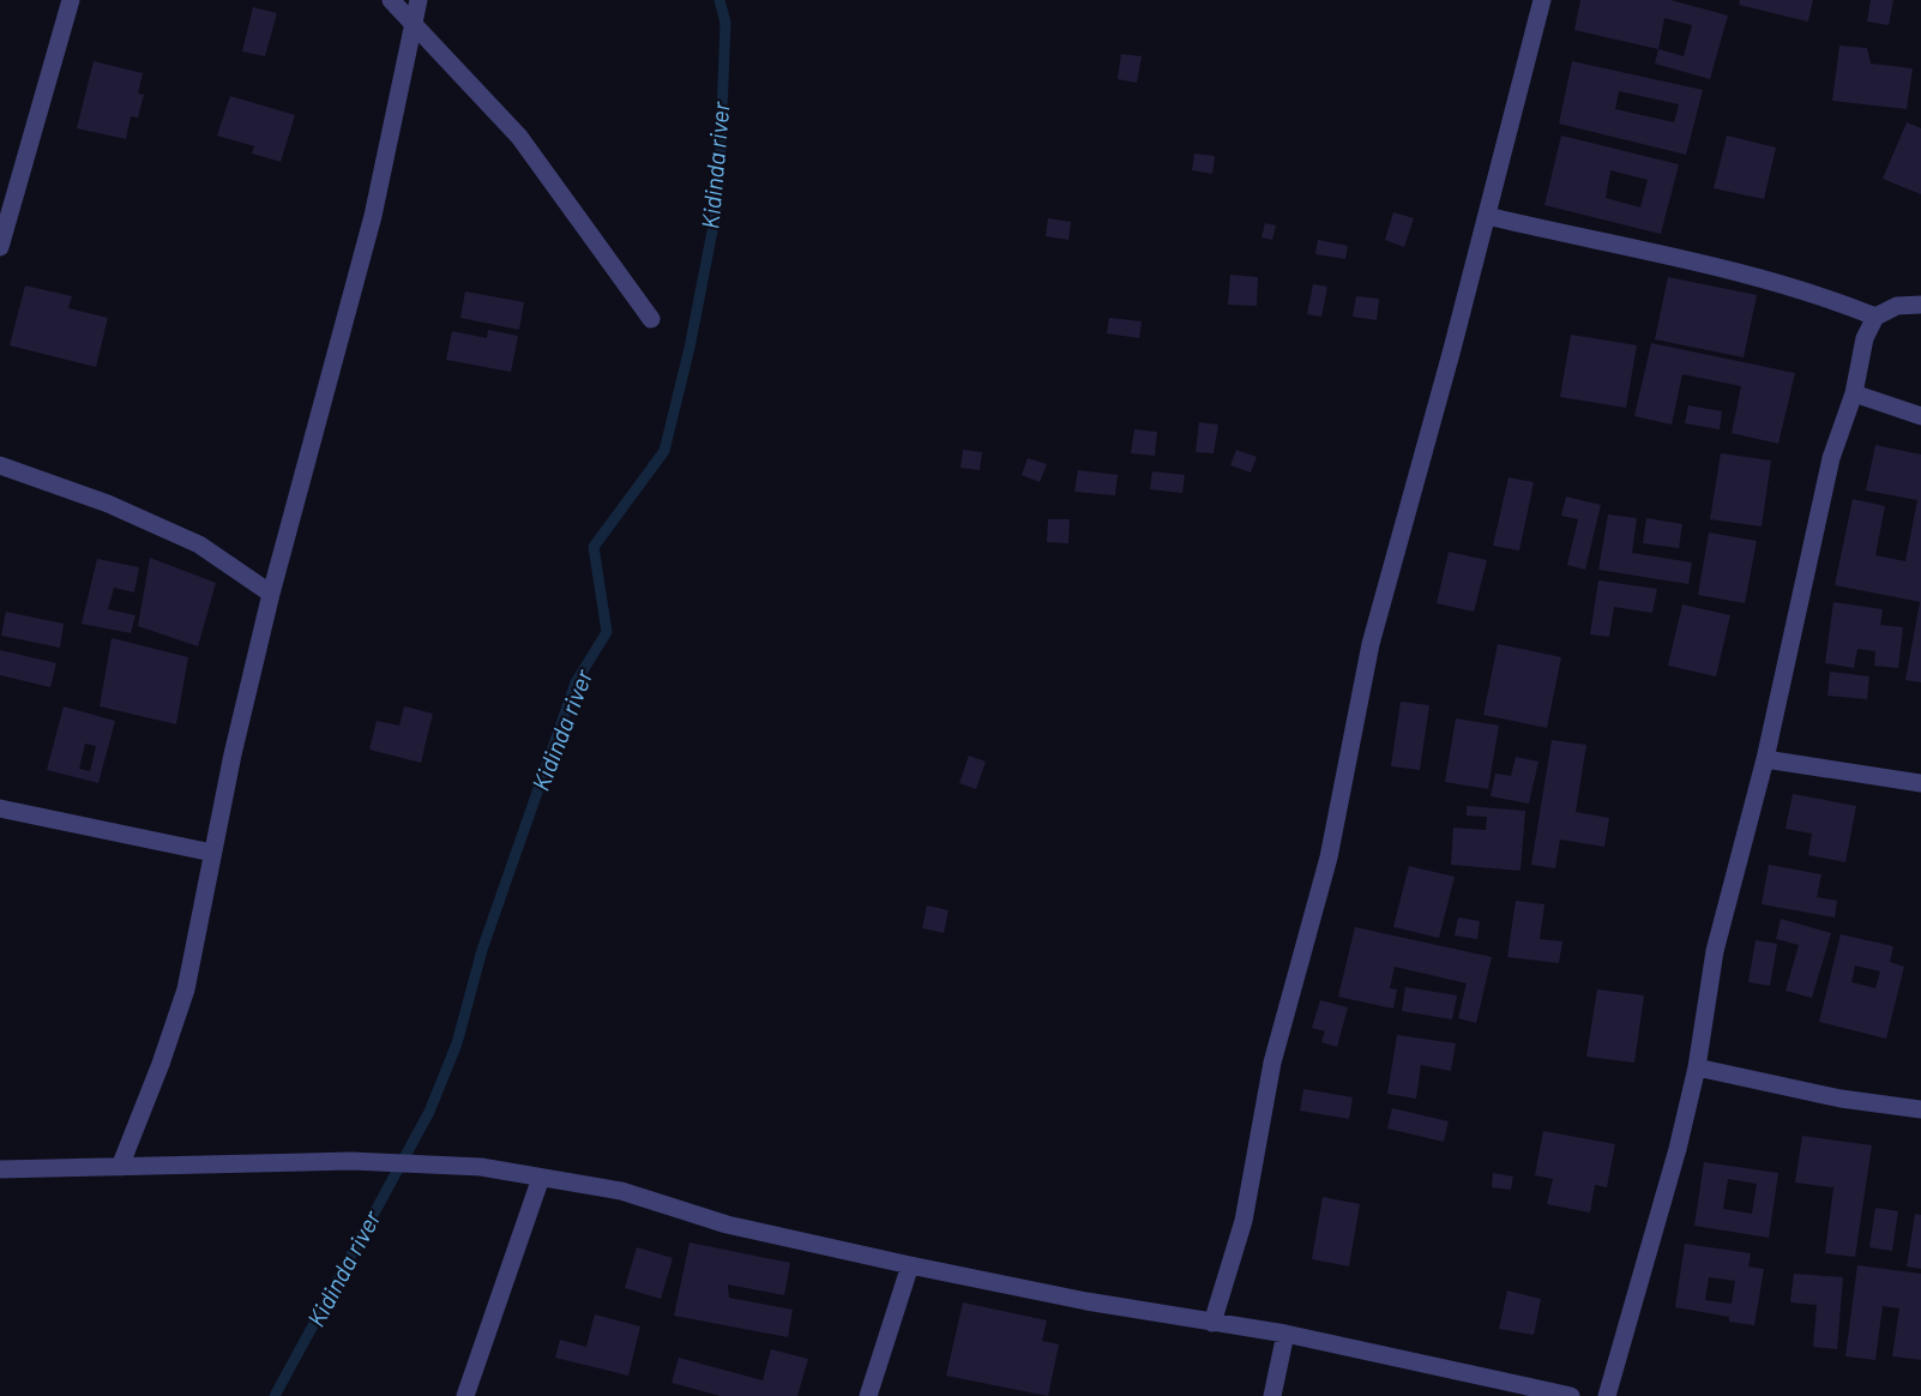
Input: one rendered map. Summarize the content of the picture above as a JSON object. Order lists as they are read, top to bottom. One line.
{"water":["Kidinda river"]}
